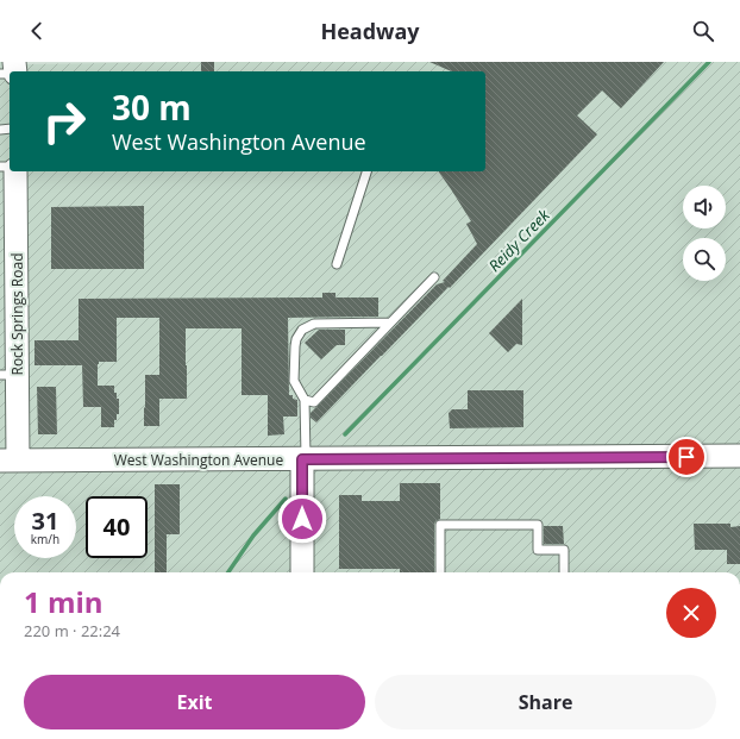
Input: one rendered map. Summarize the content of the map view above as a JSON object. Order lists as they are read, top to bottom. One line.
{"streets":{"main road":["Rock Springs Road","West Washington Avenue"]},"crossings":[["Rock Springs Road","West Washington Avenue"]],"water":["Reidy Creek"],"page":{"header":"Headway","turn":["30 m","West Washington Avenue"],"speed":"31 km/h","limit":"40","heading":["1 min","220 m · 22:24"],"buttons":["Exit","Share"]}}
